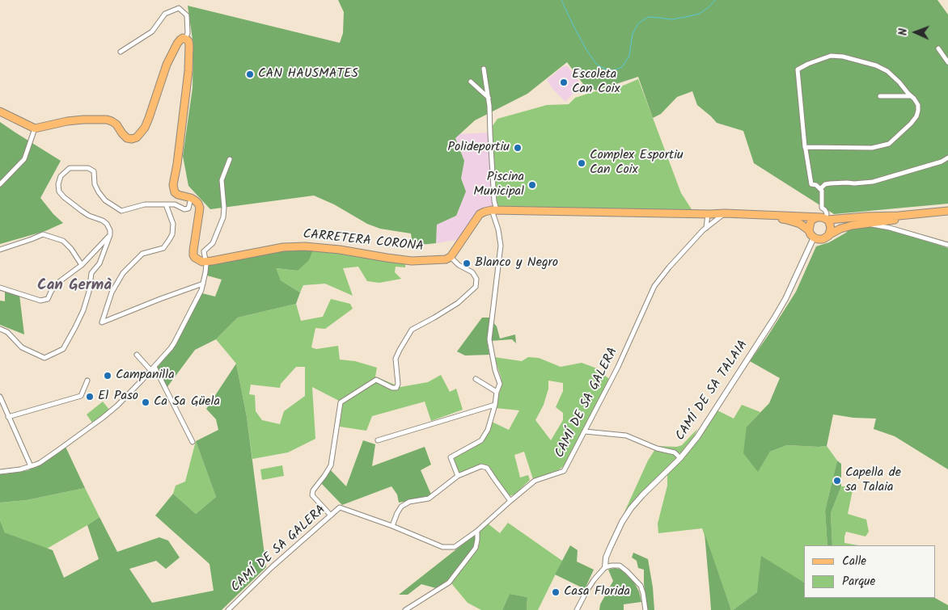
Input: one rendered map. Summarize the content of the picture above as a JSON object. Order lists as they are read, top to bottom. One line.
{"streets":{"main road":["CARRETERA CORONA"],"street":["CAMÍ DE SA TALAIA","CAMÍ DE SA GALERA"]},"districts":["Can Germà"],"places":["CAN HAUSMATES","Escoleta Can Coix","Polideportiu","Complex Esportiu Can Coix","Piscina Municipal","Blanco y Negro","Campanilla","El Paso","Ca Sa Güela","Capella de sa Talaia","Casa Florida"],"legend":["Calle","Parque"],"north":"left"}
